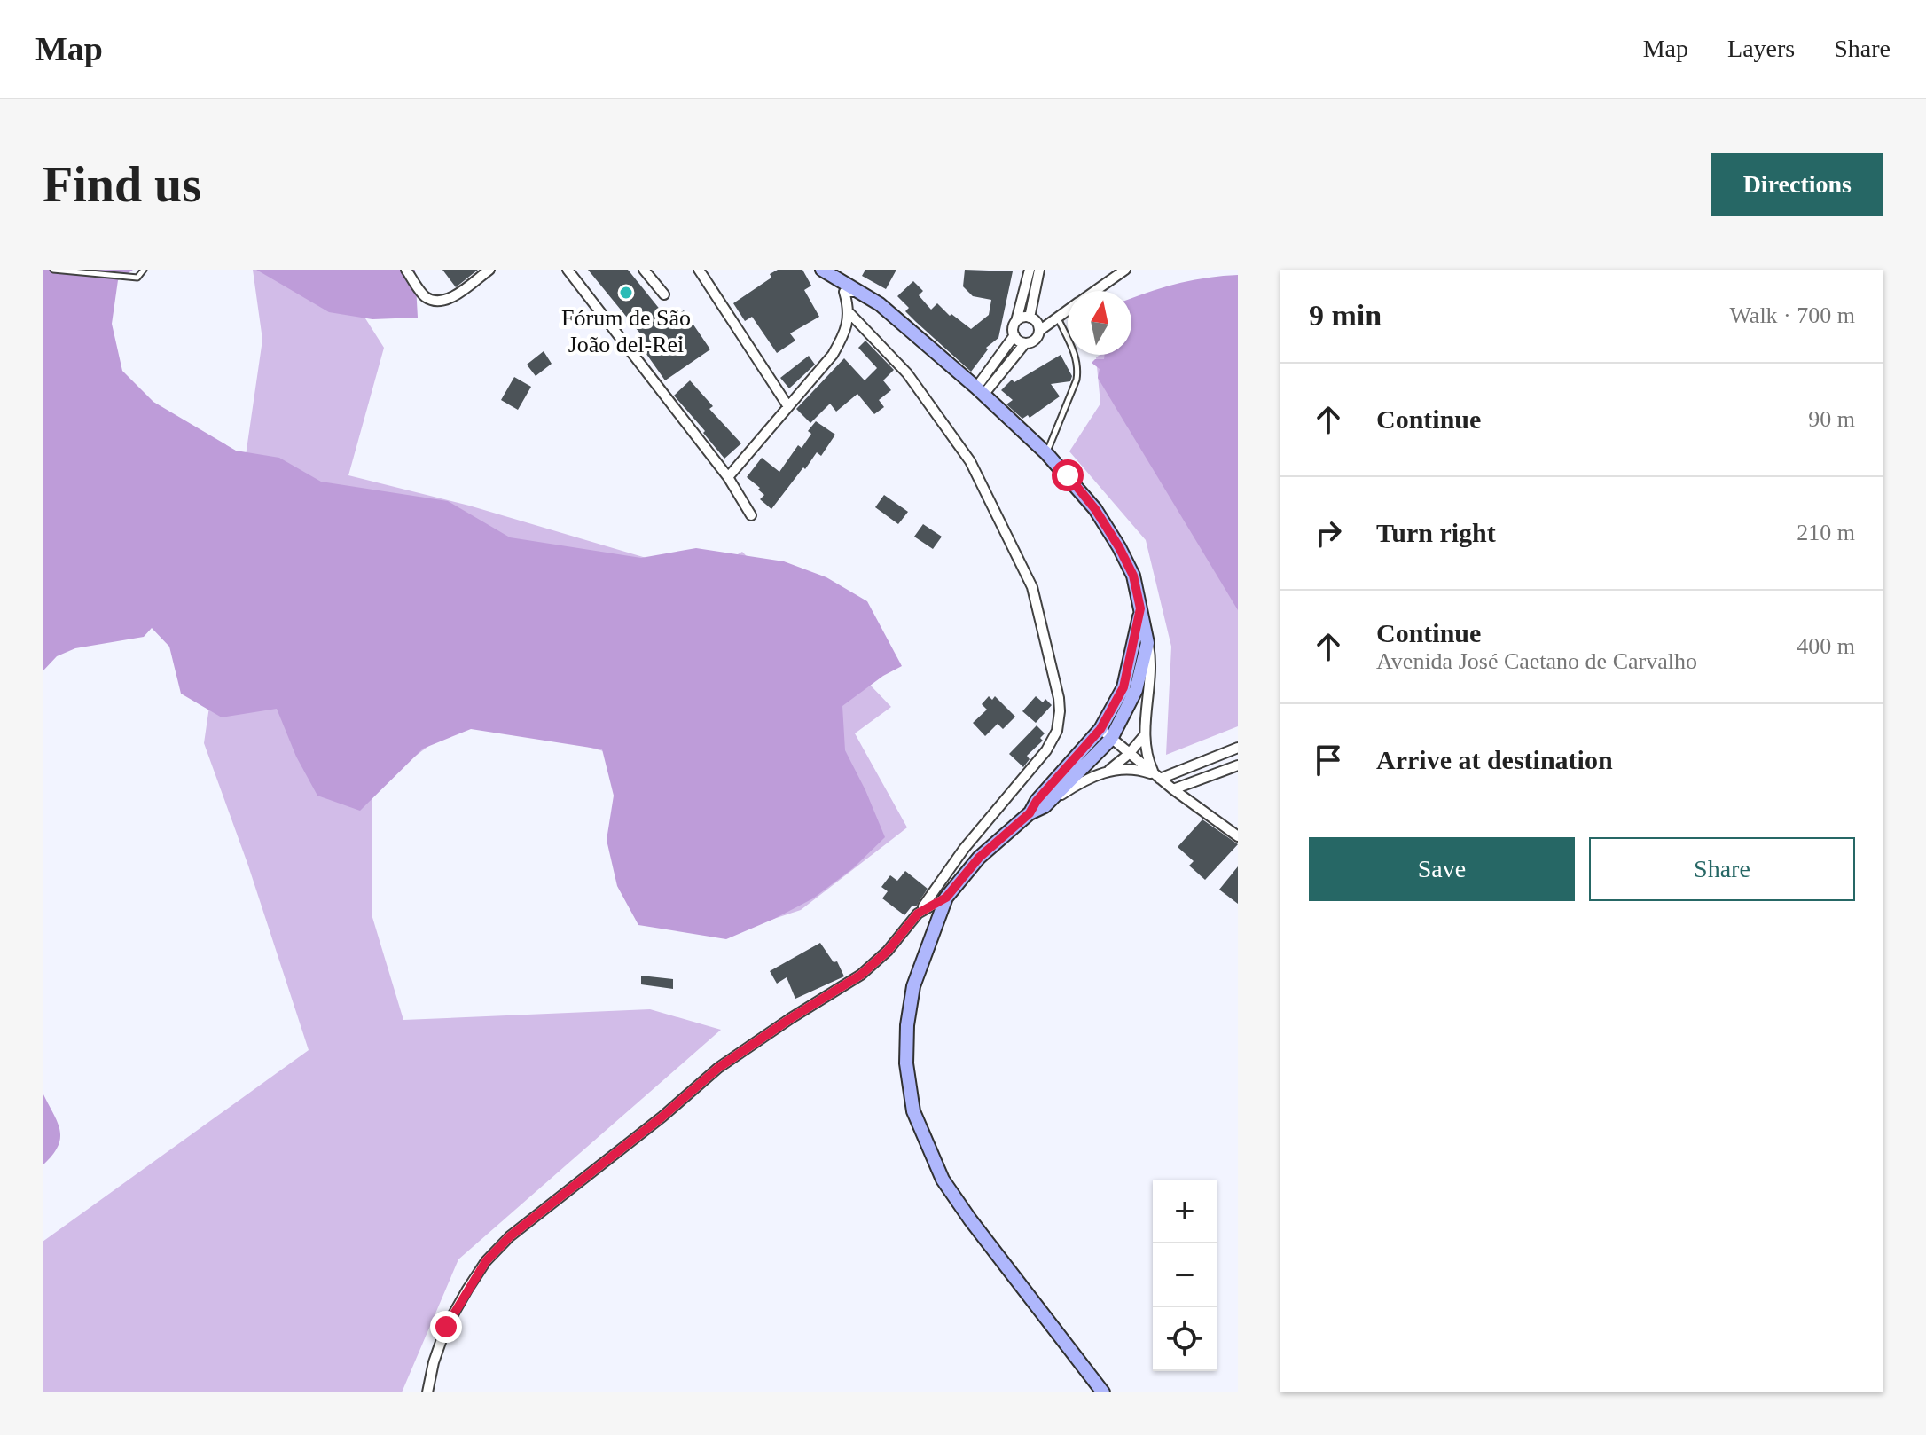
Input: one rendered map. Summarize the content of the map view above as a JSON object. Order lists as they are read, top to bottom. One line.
{"places":["Fórum de São João del-Rei"],"north":"top","page":{"header":"Map","nav":["Map","Layers","Share"],"buttons":["Directions",["Save","Share"]],"title":"Find us","heading":["9 min","Walk · 700 m"],"list":[["Continue","90 m"],["Turn right","210 m"],["Continue","Avenida José Caetano de Carvalho","400 m"],"Arrive at destination"],"map_buttons":["+","−"]}}
